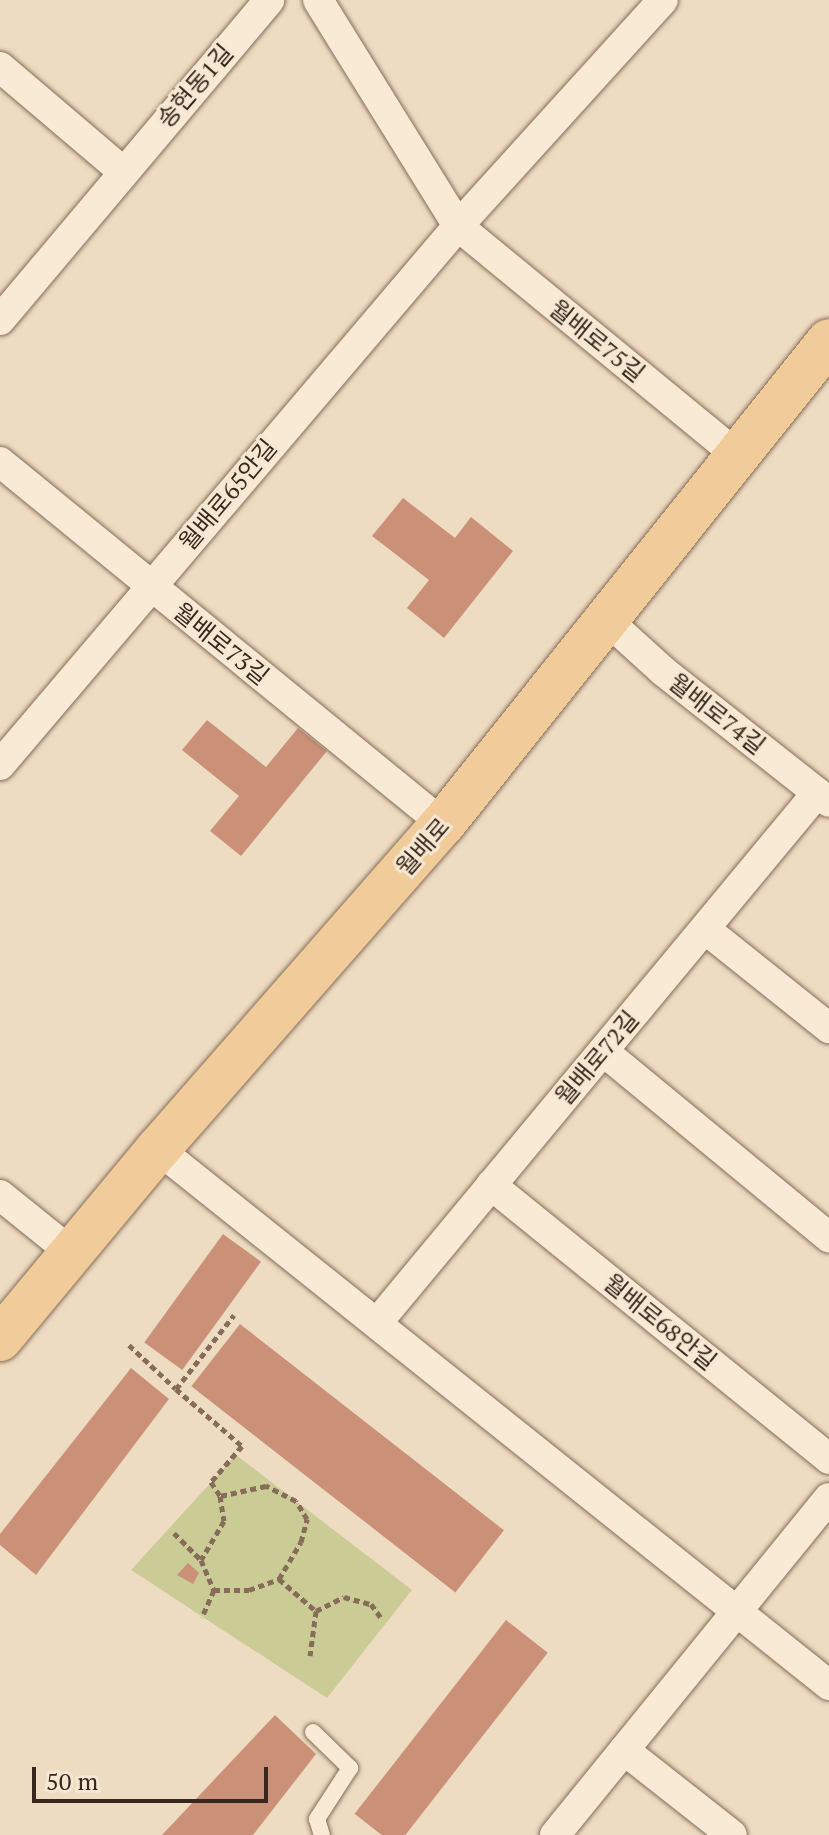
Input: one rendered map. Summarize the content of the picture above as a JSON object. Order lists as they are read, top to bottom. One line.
{"streets":{"main road":["월배로"],"street":["송현동1길","월배로75길","월배로65안길","월배로73길","월배로74길","월배로72길","월배로68안길"]},"crossings":[["월배로75길","월배로65안길"],["월배로75길","월배로"],["월배로65안길","월배로73길"],["월배로73길","월배로"],["월배로74길","월배로"],["월배로74길","월배로72길"],["월배로72길","월배로68안길"]],"scale_bar":"50 m"}
